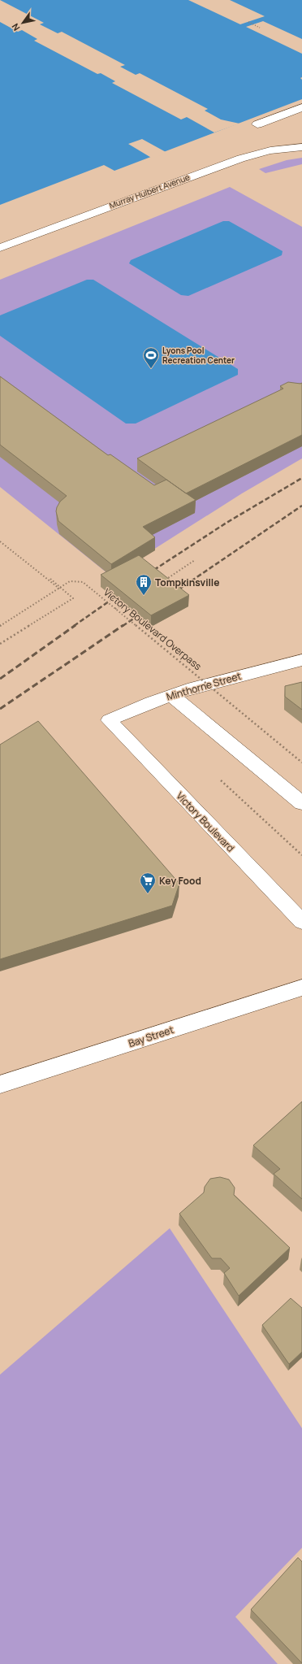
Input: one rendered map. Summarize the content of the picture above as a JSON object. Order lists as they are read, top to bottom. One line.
{"streets":{"street":["Murray Hulbert Avenue","Minthorne Street","Victory Boulevard","Bay Street"],"path":["Victory Boulevard Overpass"]},"crossings":[["Minthorne Street","Victory Boulevard"]],"places":{"sports":["Lyons Pool Recreation Center"],"building":["Tompkinsville"],"supermarket":["Key Food"]},"north":"bottom left"}
